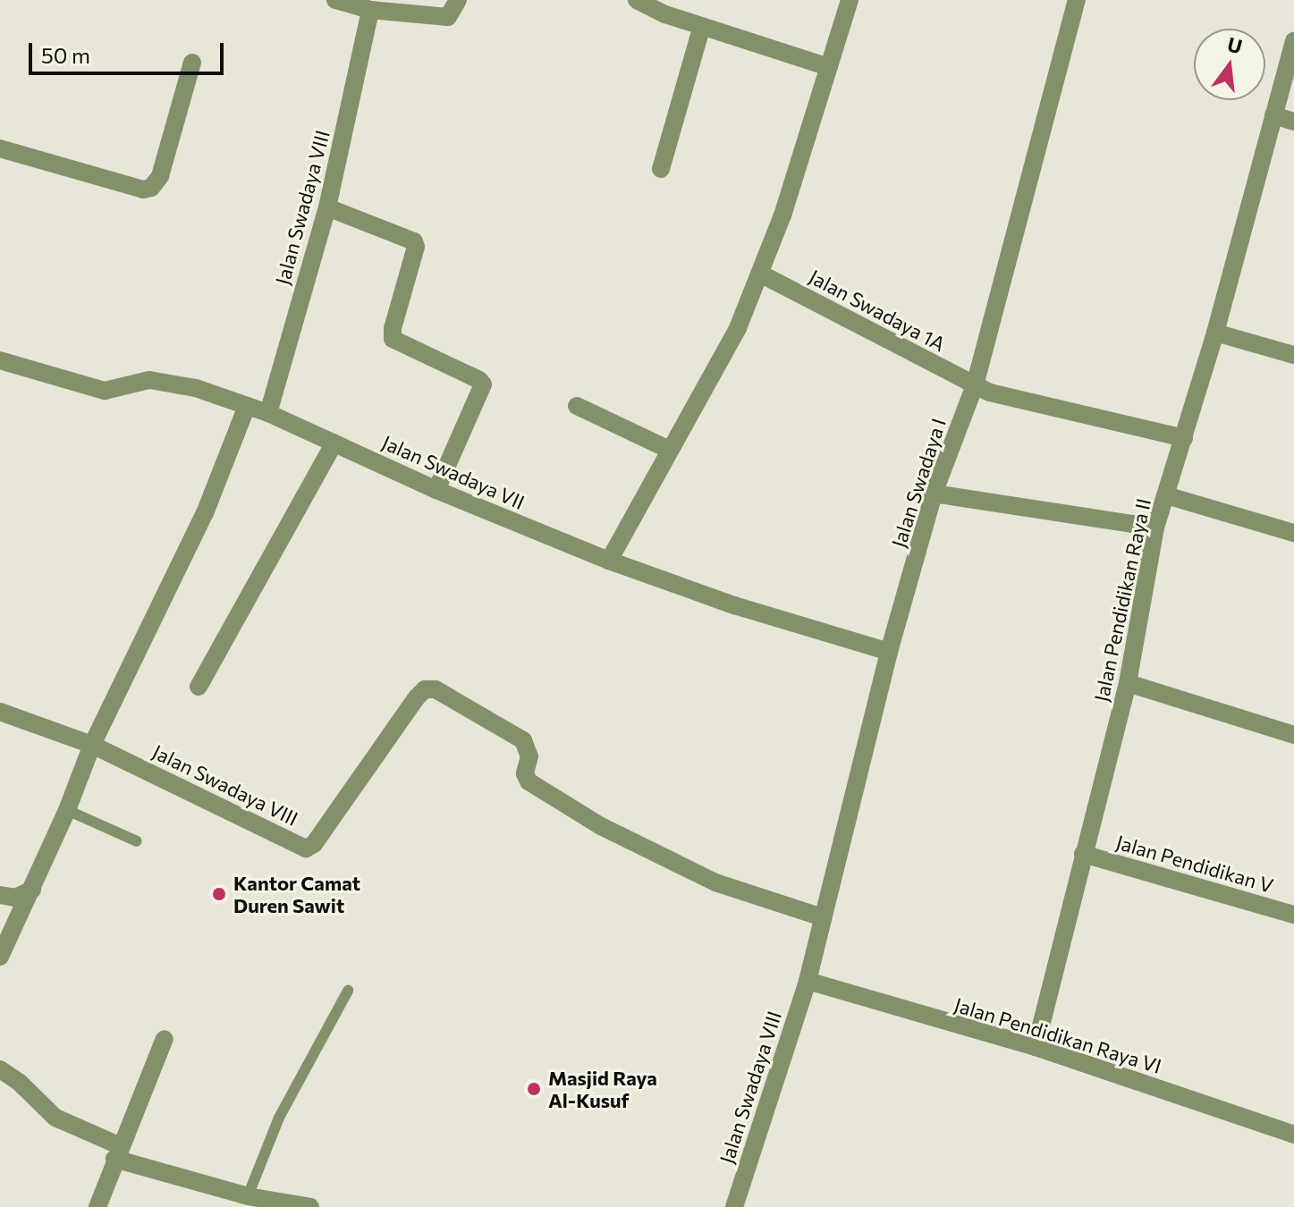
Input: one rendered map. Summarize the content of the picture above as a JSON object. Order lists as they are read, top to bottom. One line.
{"streets":{"street":["Jalan Swadaya VIII","Jalan Swadaya 1A","Jalan Swadaya VII","Jalan Swadaya I","Jalan Pendidikan Raya II","Jalan Pendidikan V","Jalan Pendidikan Raya VI"]},"crossings":[["Jalan Swadaya VIII","Jalan Swadaya VII"],["Jalan Swadaya VIII","Jalan Swadaya I"],["Jalan Swadaya VIII","Jalan Pendidikan Raya VI"],["Jalan Swadaya 1A","Jalan Swadaya I"],["Jalan Swadaya 1A","Jalan Pendidikan Raya II"],["Jalan Swadaya VII","Jalan Swadaya I"],["Jalan Swadaya I","Jalan Pendidikan Raya VI"],["Jalan Pendidikan Raya II","Jalan Pendidikan V"],["Jalan Pendidikan Raya II","Jalan Pendidikan Raya VI"]],"places":["Kantor Camat Duren Sawit","Masjid Raya Al-Kusuf"],"scale_bar":"50 m","north":"top"}
